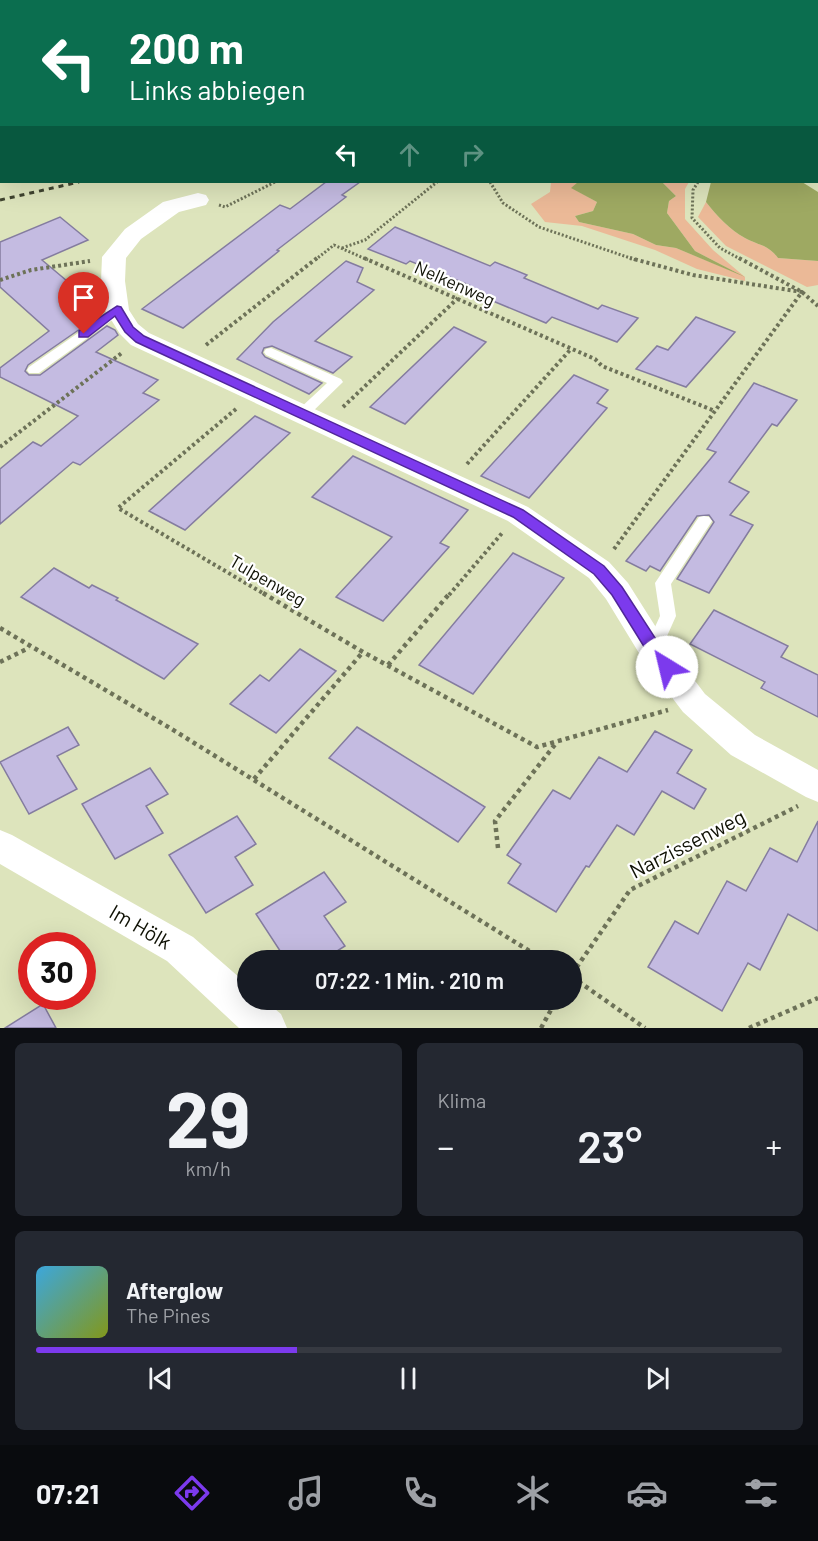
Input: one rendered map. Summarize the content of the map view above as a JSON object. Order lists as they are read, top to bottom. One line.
{"streets":{"street":["Im Hölk"],"path":["Nelkenweg","Tulpenweg","Narzissenweg"]},"page":{"turn":["200 m","Links abbiegen"],"limit":"30","trip":"07:22 · 1 Min. · 210 m","tile":[["29","km/h"],"Klima"],"heat":["−","23°","+"],"song":["Afterglow","The Pines"],"tabs":"07:21"}}
